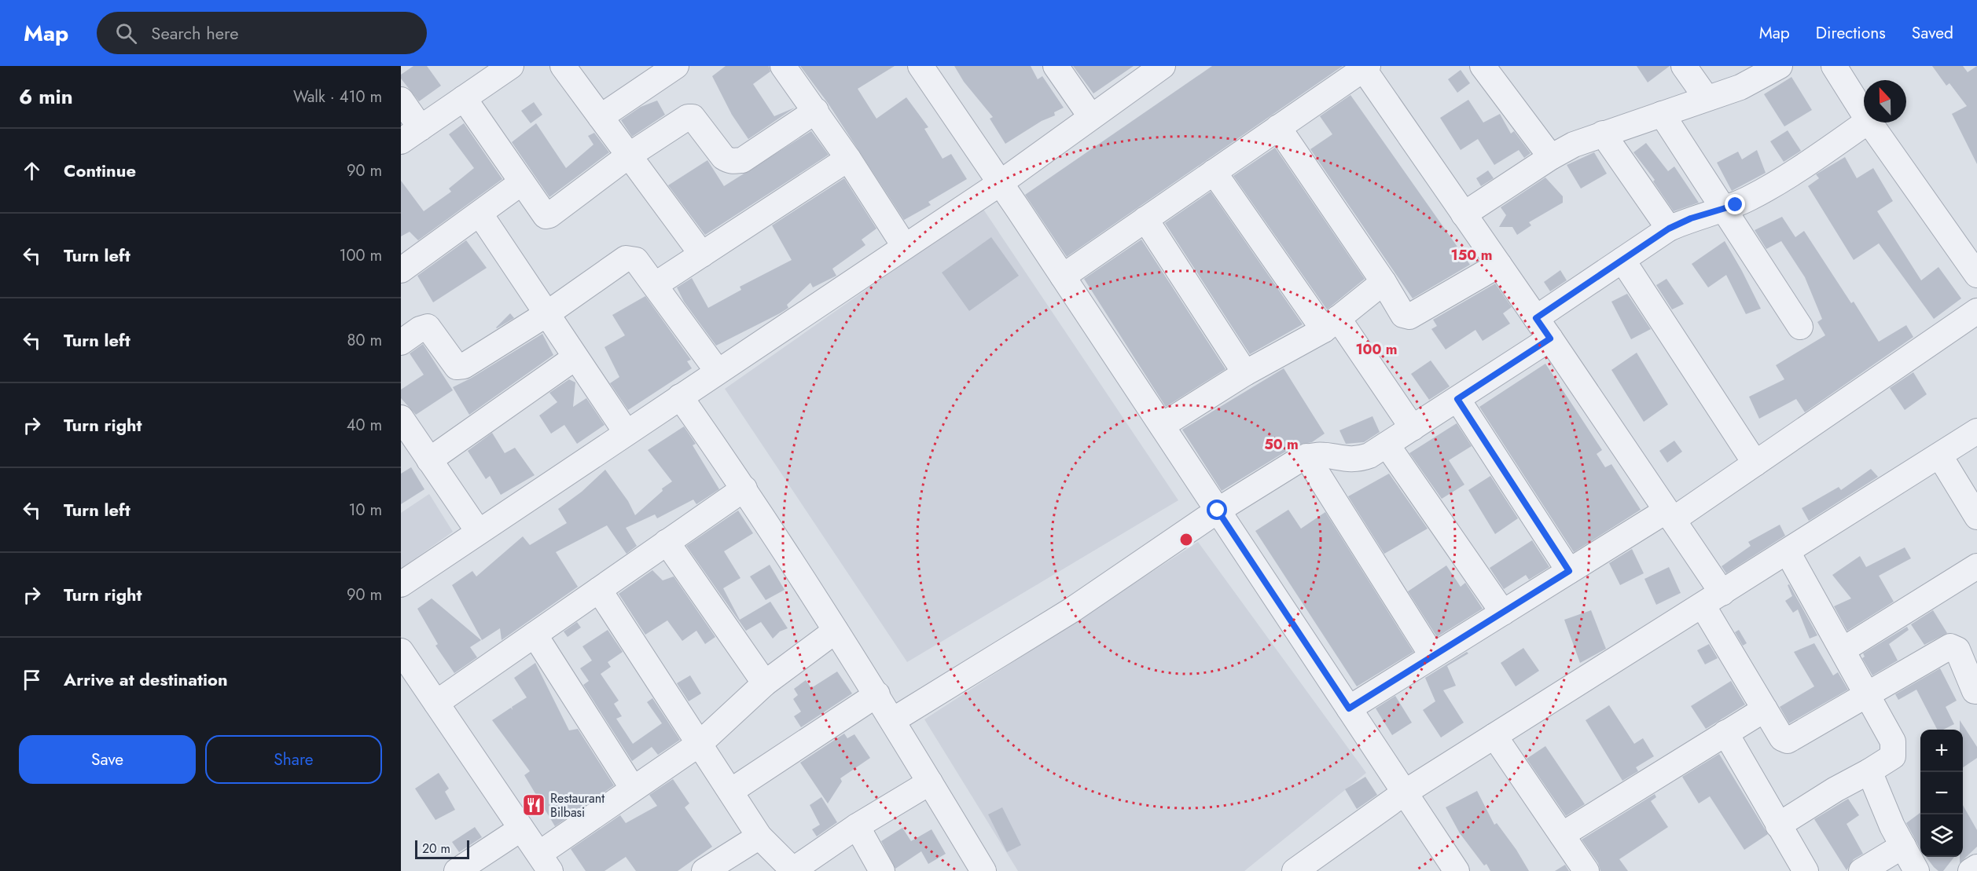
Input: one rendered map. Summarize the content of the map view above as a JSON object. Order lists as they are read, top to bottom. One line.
{"places":{"restaurant":["Restaurant Bilbasi"]},"scale_bar":"20 m","north":"top","page":{"header":"Map","search":"Search here","nav":["Map","Directions","Saved"],"heading":["6 min","Walk · 410 m"],"list":[["Continue","90 m"],["Turn left","100 m"],["Turn left","80 m"],["Turn right","40 m"],["Turn left","10 m"],["Turn right","90 m"],"Arrive at destination"],"buttons":["Save","Share"],"map_buttons":["+","−"],"scale":"20 m"},"rings":["150 m","100 m","50 m"]}
